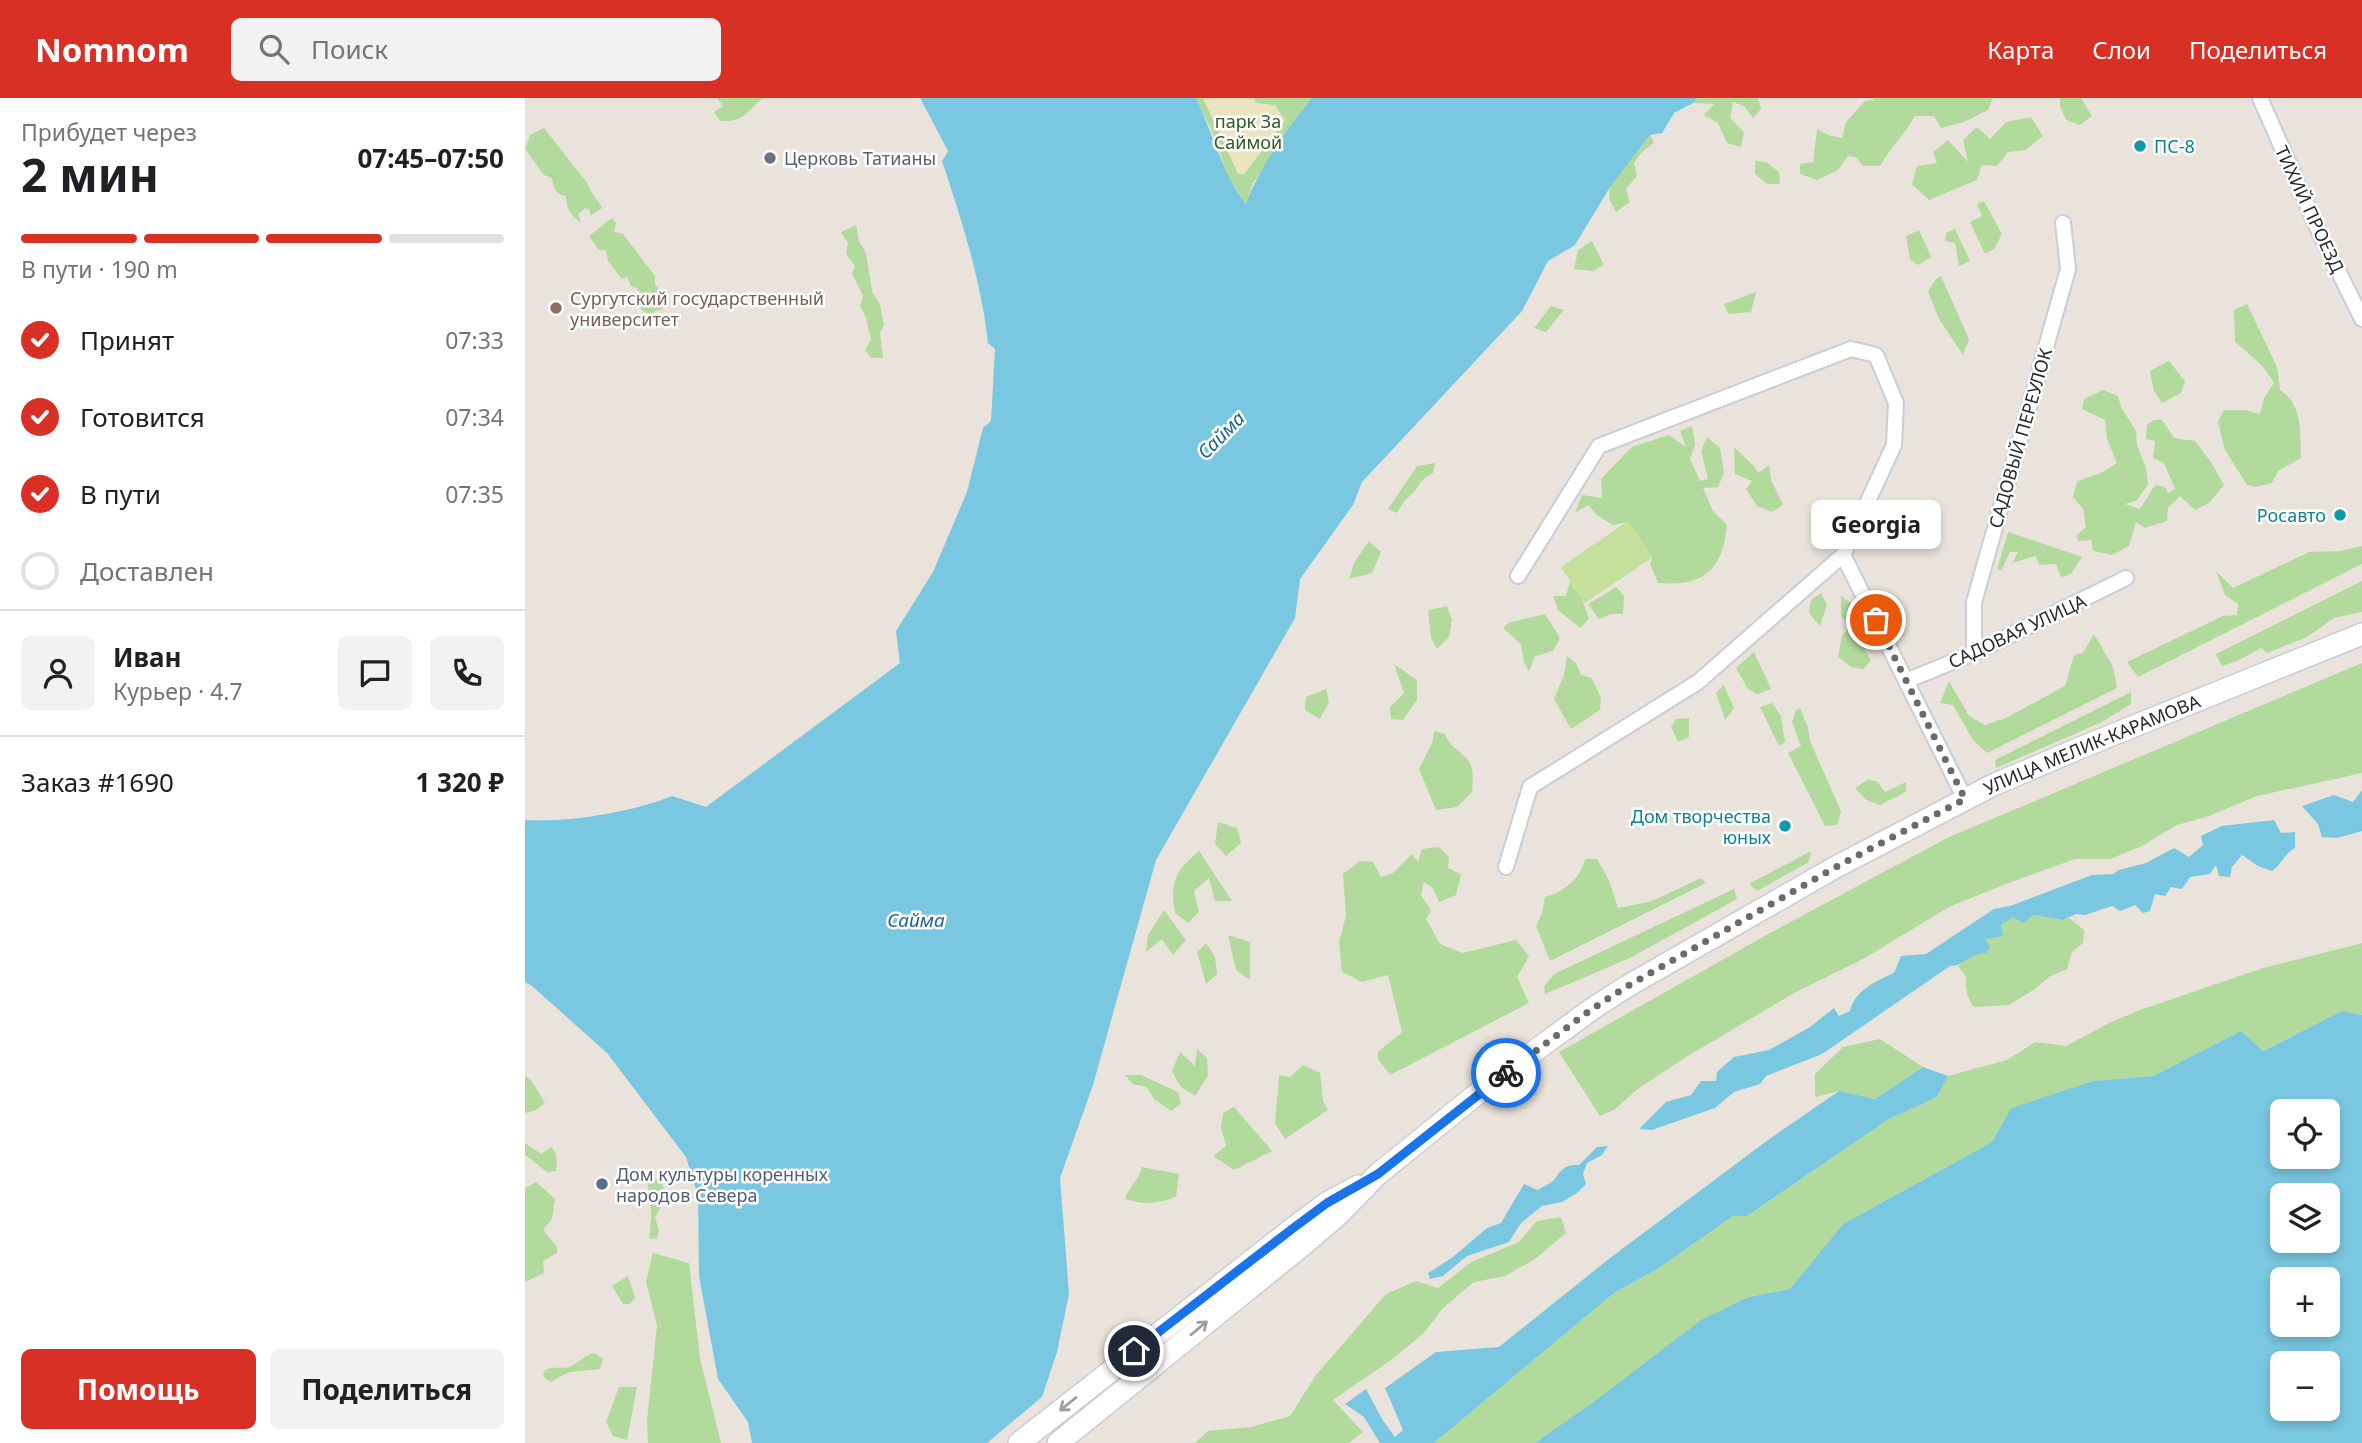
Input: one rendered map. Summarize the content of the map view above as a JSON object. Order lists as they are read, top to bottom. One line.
{"streets":{"main road":["УЛИЦА МЕЛИК-КАРАМОВА"],"street":["ТИХИЙ ПРОЕЗД","САДОВЫЙ ПЕРЕУЛОК","САДОВАЯ УЛИЦА"]},"crossings":[["САДОВЫЙ ПЕРЕУЛОК","САДОВАЯ УЛИЦА"]],"water":["Сайма"],"parks":["парк За Саймой"],"places":["ПС-8","Церковь Татианы","Сургутский государственный университет","Росавто","Georgia","Дом творчества юных","Дом культуры коренных народов Севера"],"page":{"header":"Nomnom","search":"Поиск","nav":["Карта","Слои","Поделиться"],"heading":["2 мин","Прибудет через","07:45–07:50"],"panel":["Иван","Курьер · 4.7","Заказ #1690","1 320 ₽"],"bar":"В пути · 190 m","list":[["Принят","07:33"],["Готовится","07:34"],["В пути","07:35"],"Доставлен"],"bubble":"Georgia","map_buttons":["+","−"],"buttons":["Помощь","Поделиться"]}}
